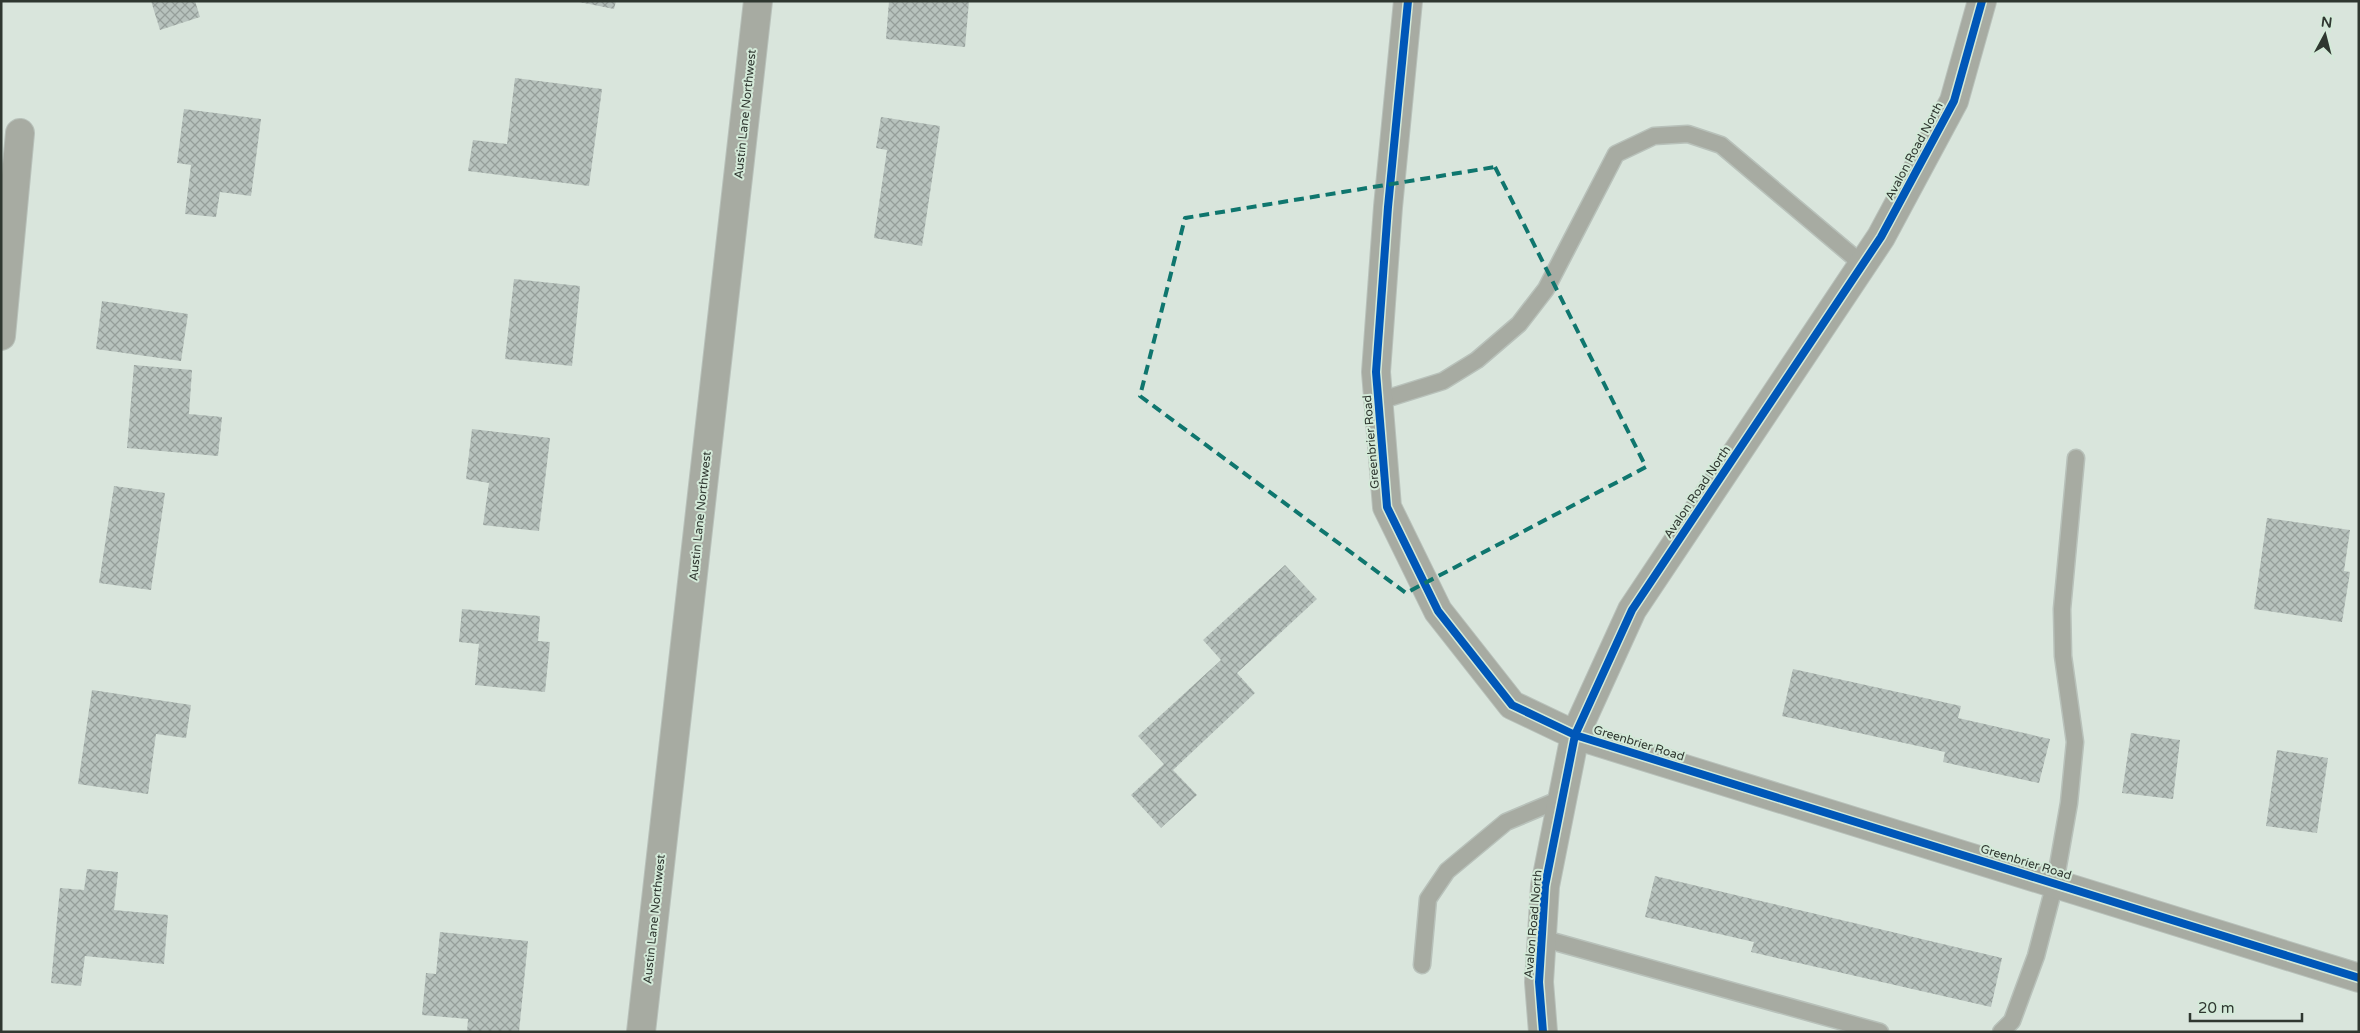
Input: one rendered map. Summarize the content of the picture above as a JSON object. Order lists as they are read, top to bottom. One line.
{"streets":{"street":["Austin Lane Northwest","Avalon Road North","Greenbrier Road"]},"crossings":[["Avalon Road North","Greenbrier Road"]],"scale_bar":"20 m","north":"top"}
